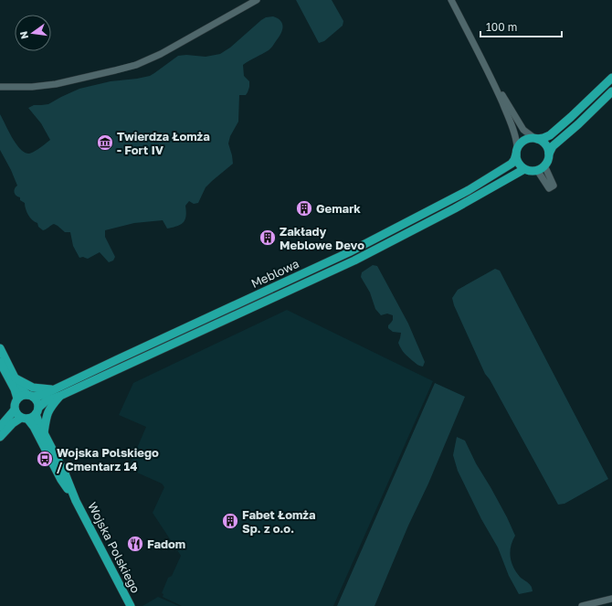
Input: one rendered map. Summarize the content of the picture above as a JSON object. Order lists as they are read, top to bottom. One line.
{"streets":{"main road":["Meblowa","Wojska Polskiego"]},"crossings":[["Meblowa","Wojska Polskiego"]],"places":{"museum":["Twierdza Łomża - Fort IV"],"building":["Gemark","Zakłady Meblowe Devo","Fabet Łomża Sp. z o.o."],"bus stop":["Wojska Polskiego / Cmentarz 14"],"restaurant":["Fadom"]},"scale_bar":"100 m","north":"left"}
